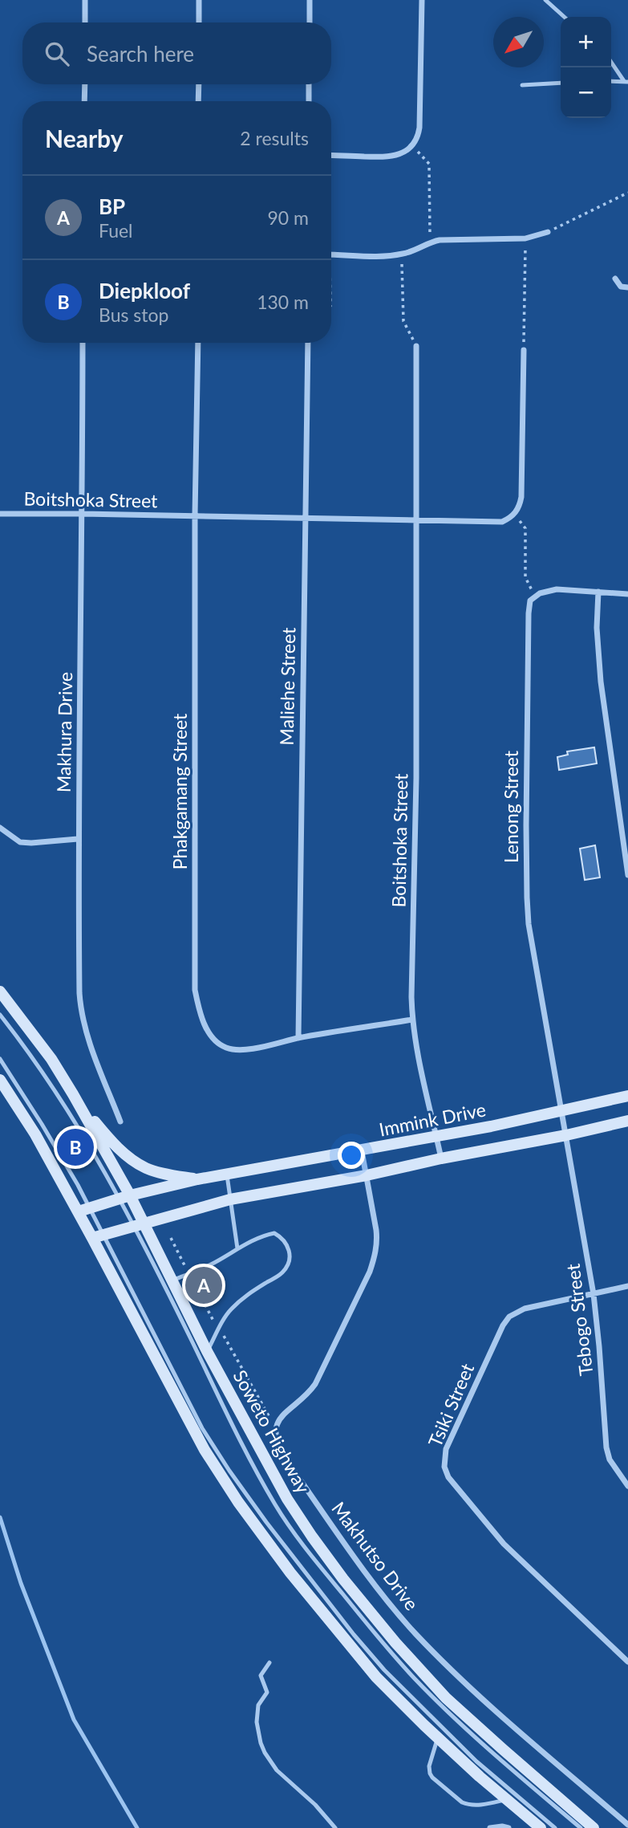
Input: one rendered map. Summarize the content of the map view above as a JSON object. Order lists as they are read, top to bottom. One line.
{"streets":{"main road":["Immink Drive","Soweto Highway"],"street":["Boitshoka Street","Maliehe Street","Makhura Drive","Phakgamang Street","Lenong Street","Tebogo Street","Tsiki Street","Makhutso Drive"]},"crossings":[["Boitshoka Street","Maliehe Street"],["Boitshoka Street","Makhura Drive"],["Boitshoka Street","Phakgamang Street"],["Boitshoka Street","Immink Drive"],["Maliehe Street","Phakgamang Street"],["Lenong Street","Immink Drive"],["Lenong Street","Tebogo Street"],["Immink Drive","Tebogo Street"],["Immink Drive","Soweto Highway"],["Tebogo Street","Tsiki Street"]],"north":"bottom left","page":{"map_buttons":["+","−"],"search":"Search here","heading":["Nearby","2 results"],"list":[{"mark":"A","name":"BP","note":"Fuel","value":"90 m"},{"mark":"B","name":"Diepkloof","note":"Bus stop","value":"130 m"}],"pins":["B","A"]}}
